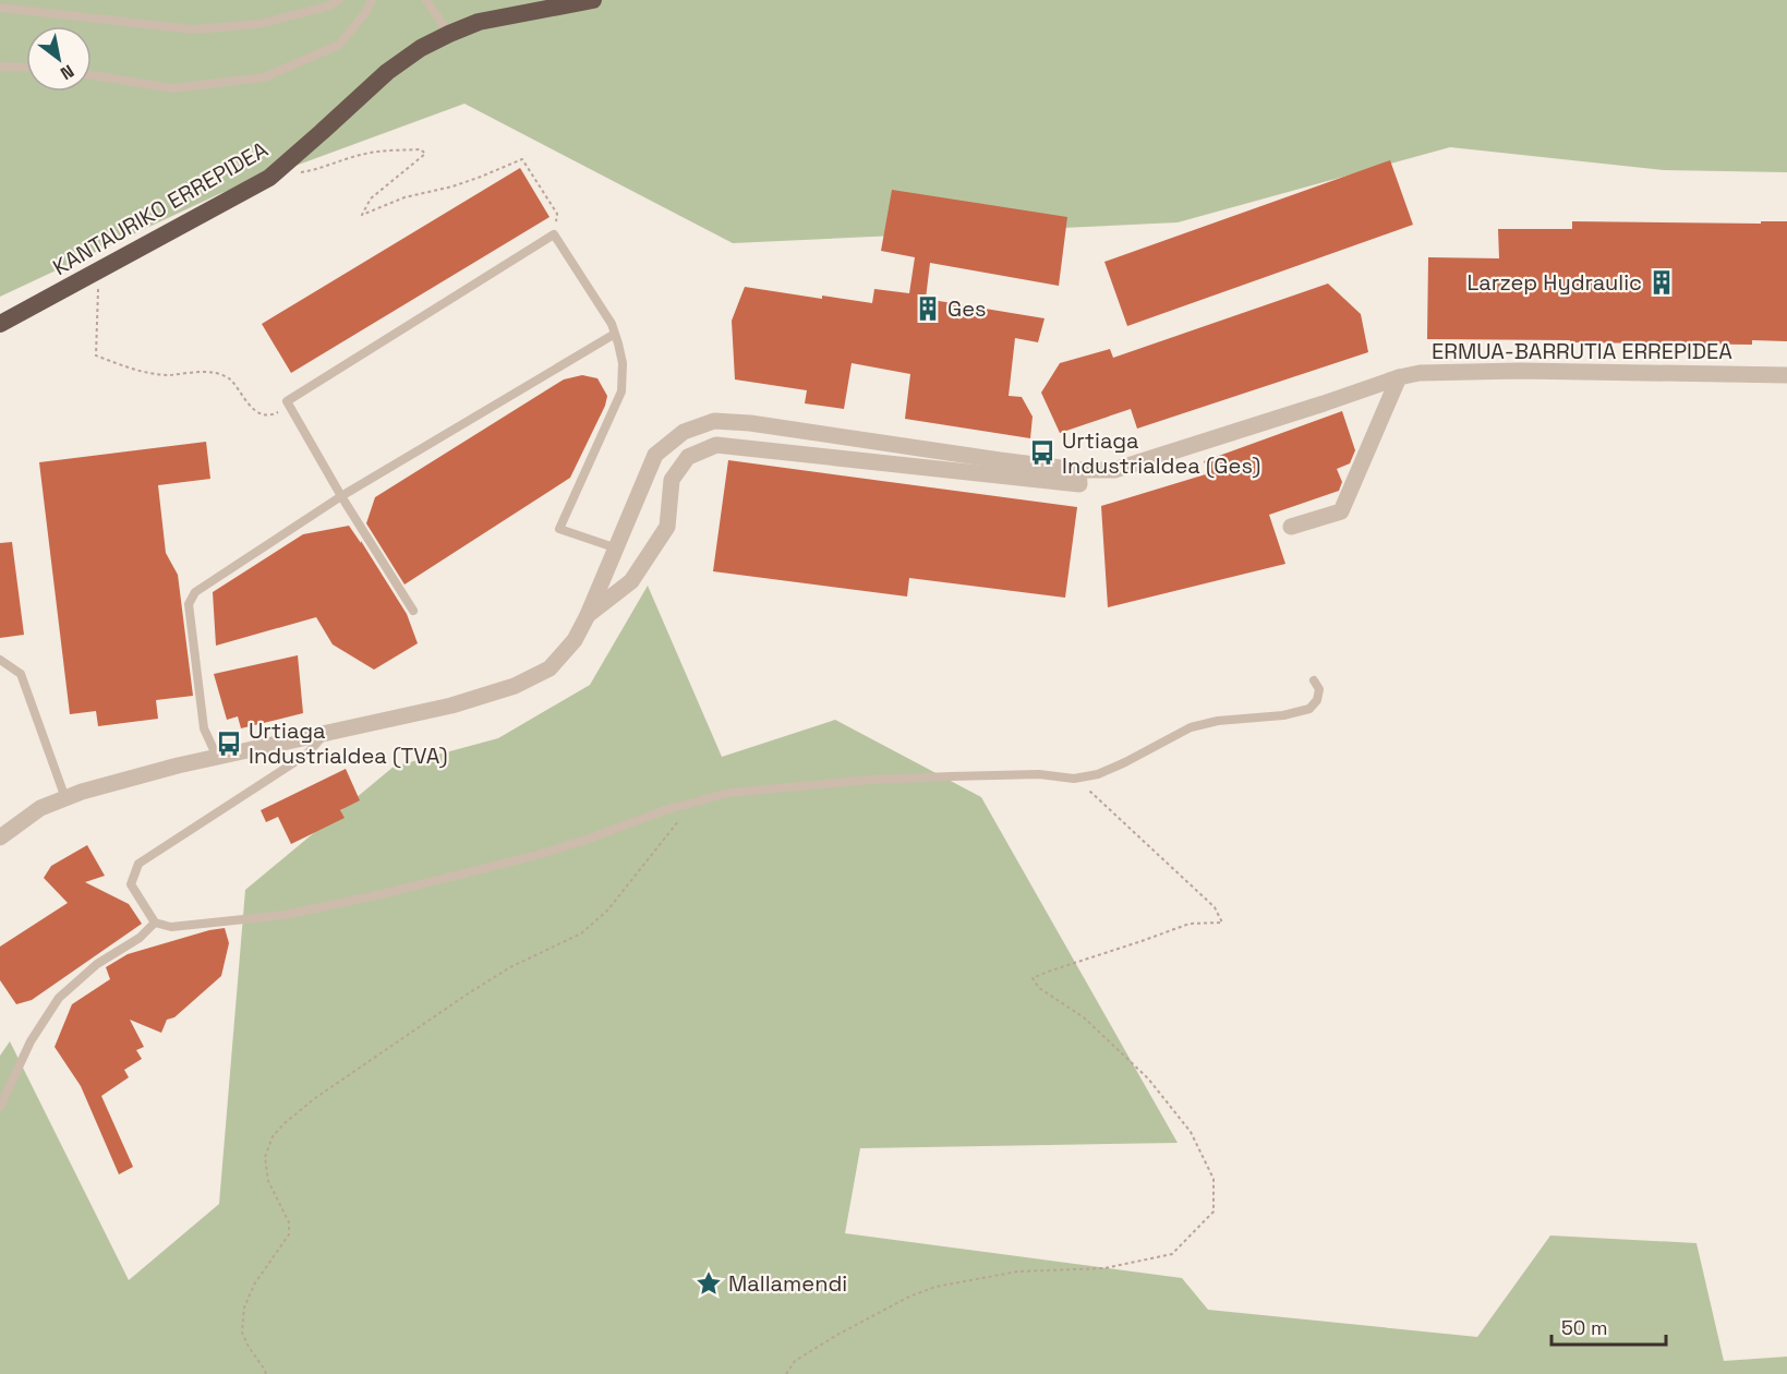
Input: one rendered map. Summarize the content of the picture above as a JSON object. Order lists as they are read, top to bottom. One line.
{"streets":{"highway":["KANTAURIKO ERREPIDEA"],"street":["ERMUA-BARRUTIA ERREPIDEA"]},"places":{"building":["Larzep Hydraulic","Ges"],"bus stop":["Urtiaga Industrialdea (Ges)","Urtiaga Industrialdea (TVA)"],"place":["Mallamendi"]},"scale_bar":"50 m","north":"bottom right"}
